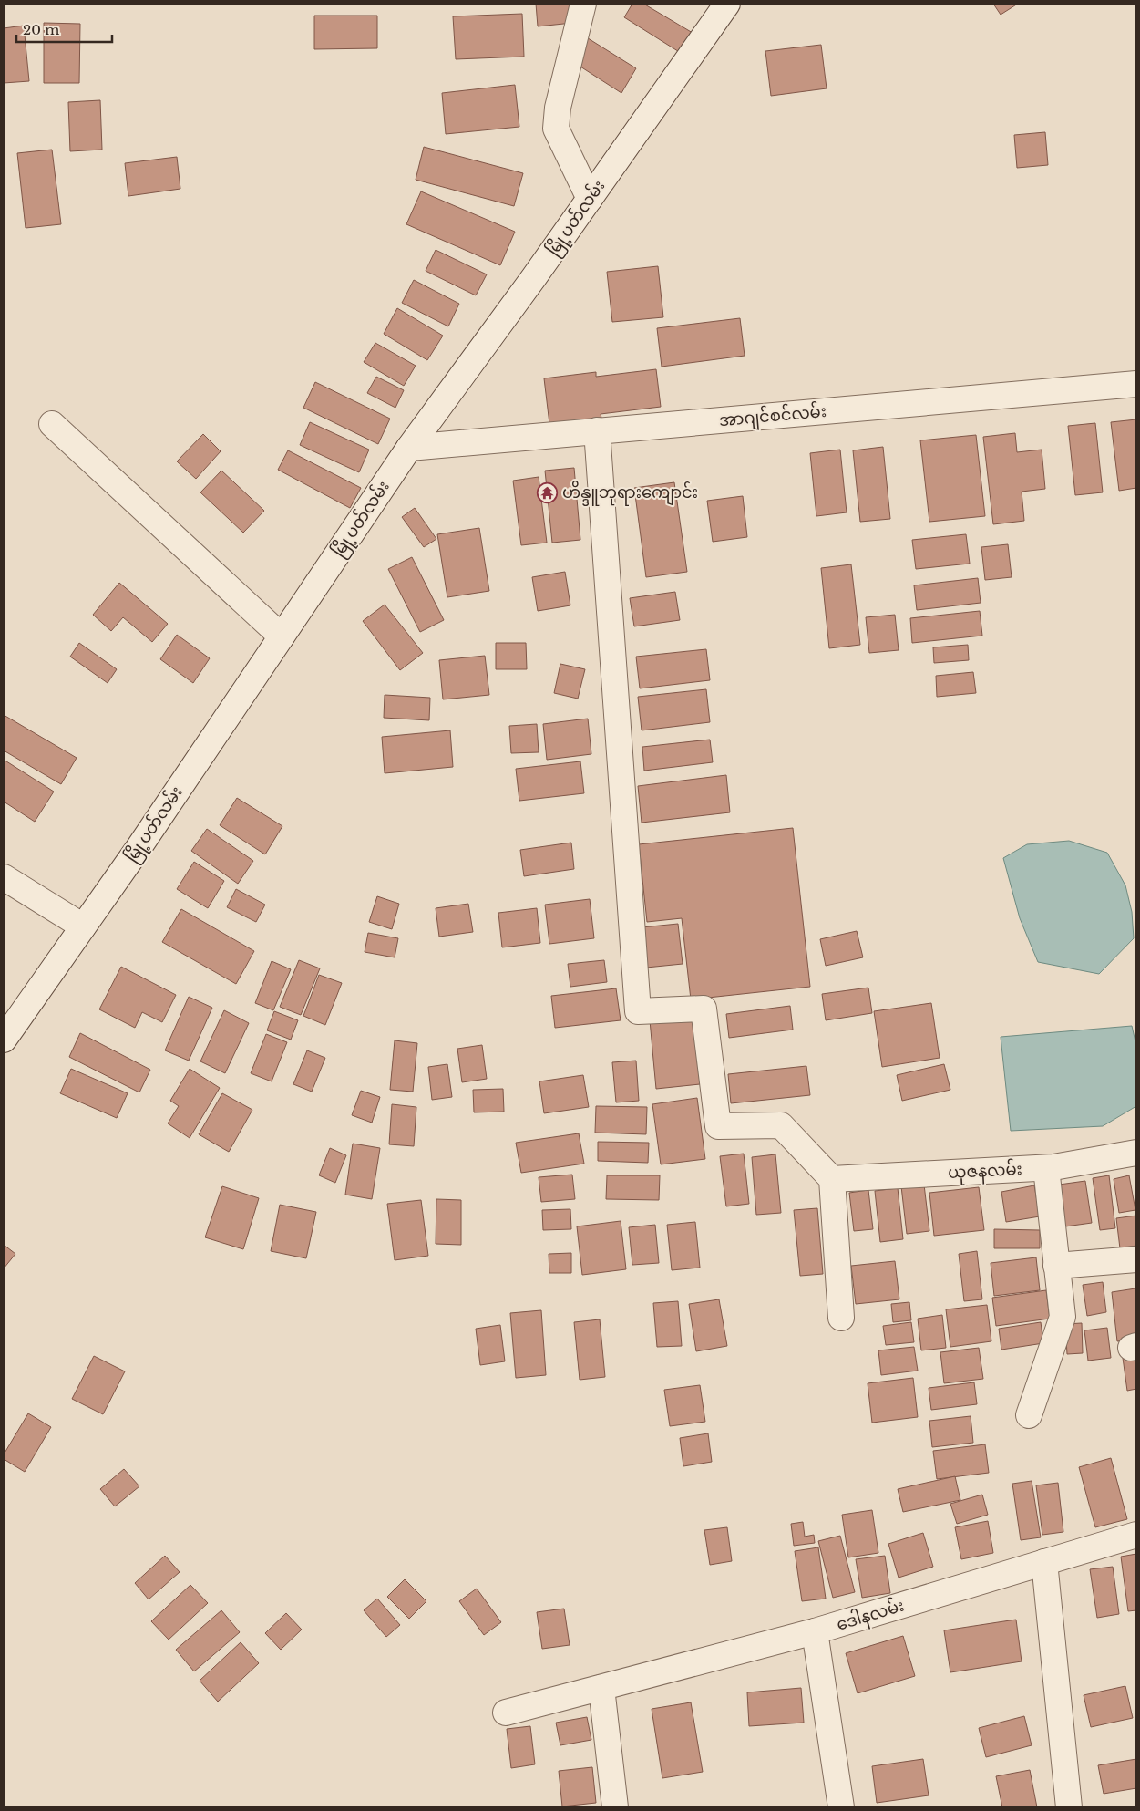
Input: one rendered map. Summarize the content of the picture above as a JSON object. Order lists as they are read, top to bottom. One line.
{"streets":{"street":["မြို့ပတ်လမ်း","အာဂျင်စင်လမ်း","ယုဇနလမ်း","ဒေါနလမ်း"]},"crossings":[["မြို့ပတ်လမ်း","အာဂျင်စင်လမ်း"]],"places":{"temple":["ဟိန္ဒူဘုရားကျောင်း"]},"scale_bar":"20 m"}
